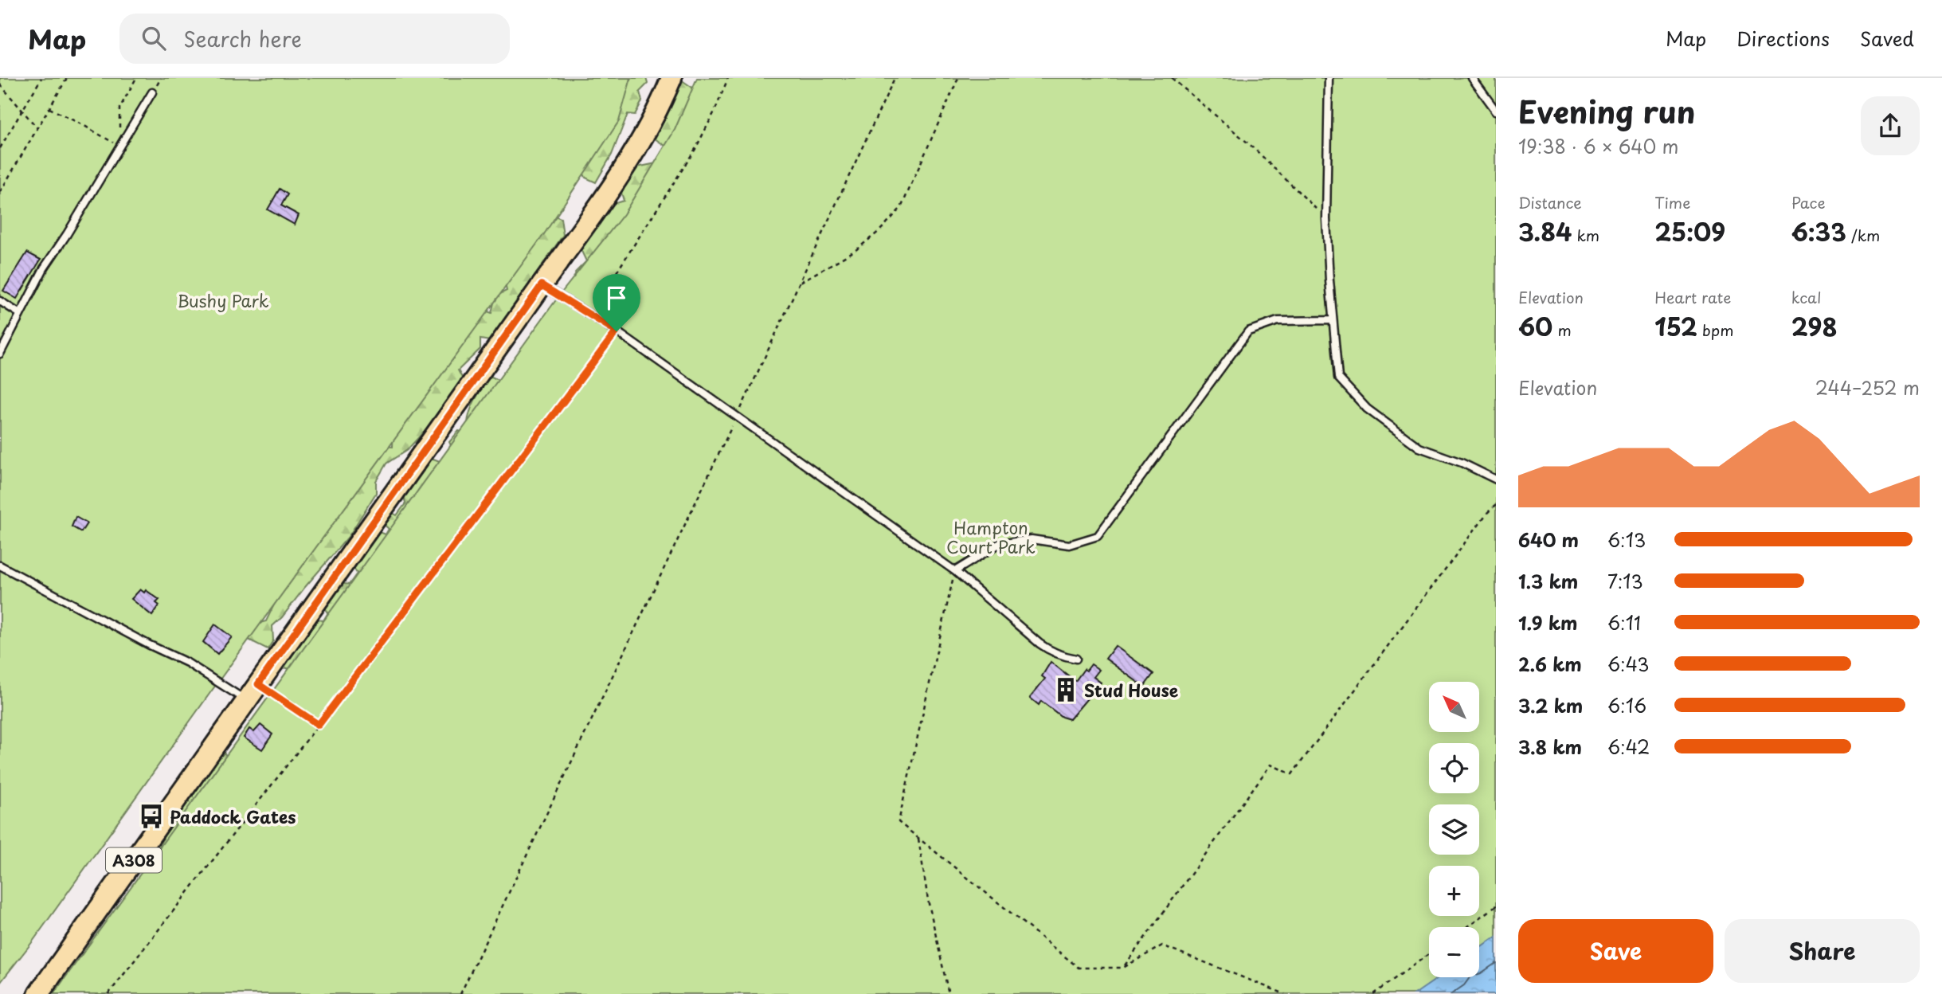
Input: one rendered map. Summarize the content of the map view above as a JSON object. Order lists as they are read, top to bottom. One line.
{"streets":{"main road":["A308"]},"parks":["Bushy Park","Hampton Court Park"],"places":{"building":["Stud House"],"bus stop":["Paddock Gates"]},"north":"top left","page":{"header":"Map","search":"Search here","nav":["Map","Directions","Saved"],"heading":["Evening run","19:38 · 6 × 640 m"],"stats":[["Distance","3.84 km"],["Time","25:09"],["Pace","6:33 /km"],["Elevation","60 m"],["Heart rate","152 bpm"],["kcal","298"]],"chart":["Elevation","244–252 m"],"list":[{"name":"640 m","note":"6:13"},{"name":"1.3 km","note":"7:13"},{"name":"1.9 km","note":"6:11"},{"name":"2.6 km","note":"6:43"},{"name":"3.2 km","note":"6:16"},{"name":"3.8 km","note":"6:42"}],"map_buttons":["+","−"],"buttons":["Save","Share"]}}
